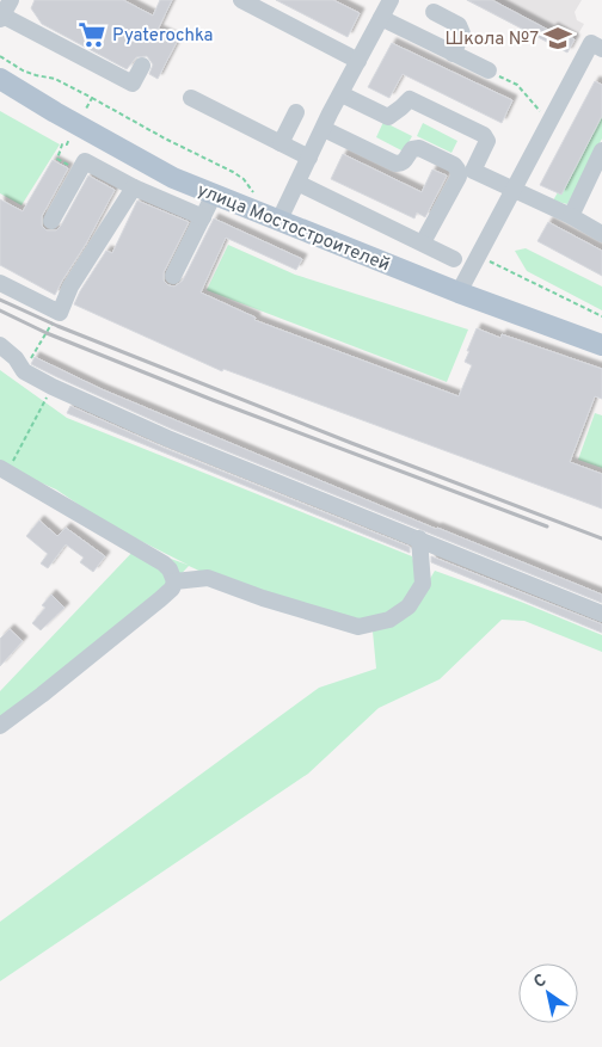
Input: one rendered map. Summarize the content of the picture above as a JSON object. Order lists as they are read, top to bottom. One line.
{"streets":{"main road":["улица Мостостроителей"]},"places":{"supermarket":["Pyaterochka"],"school or university":["Школа №7"]},"north":"top left"}
